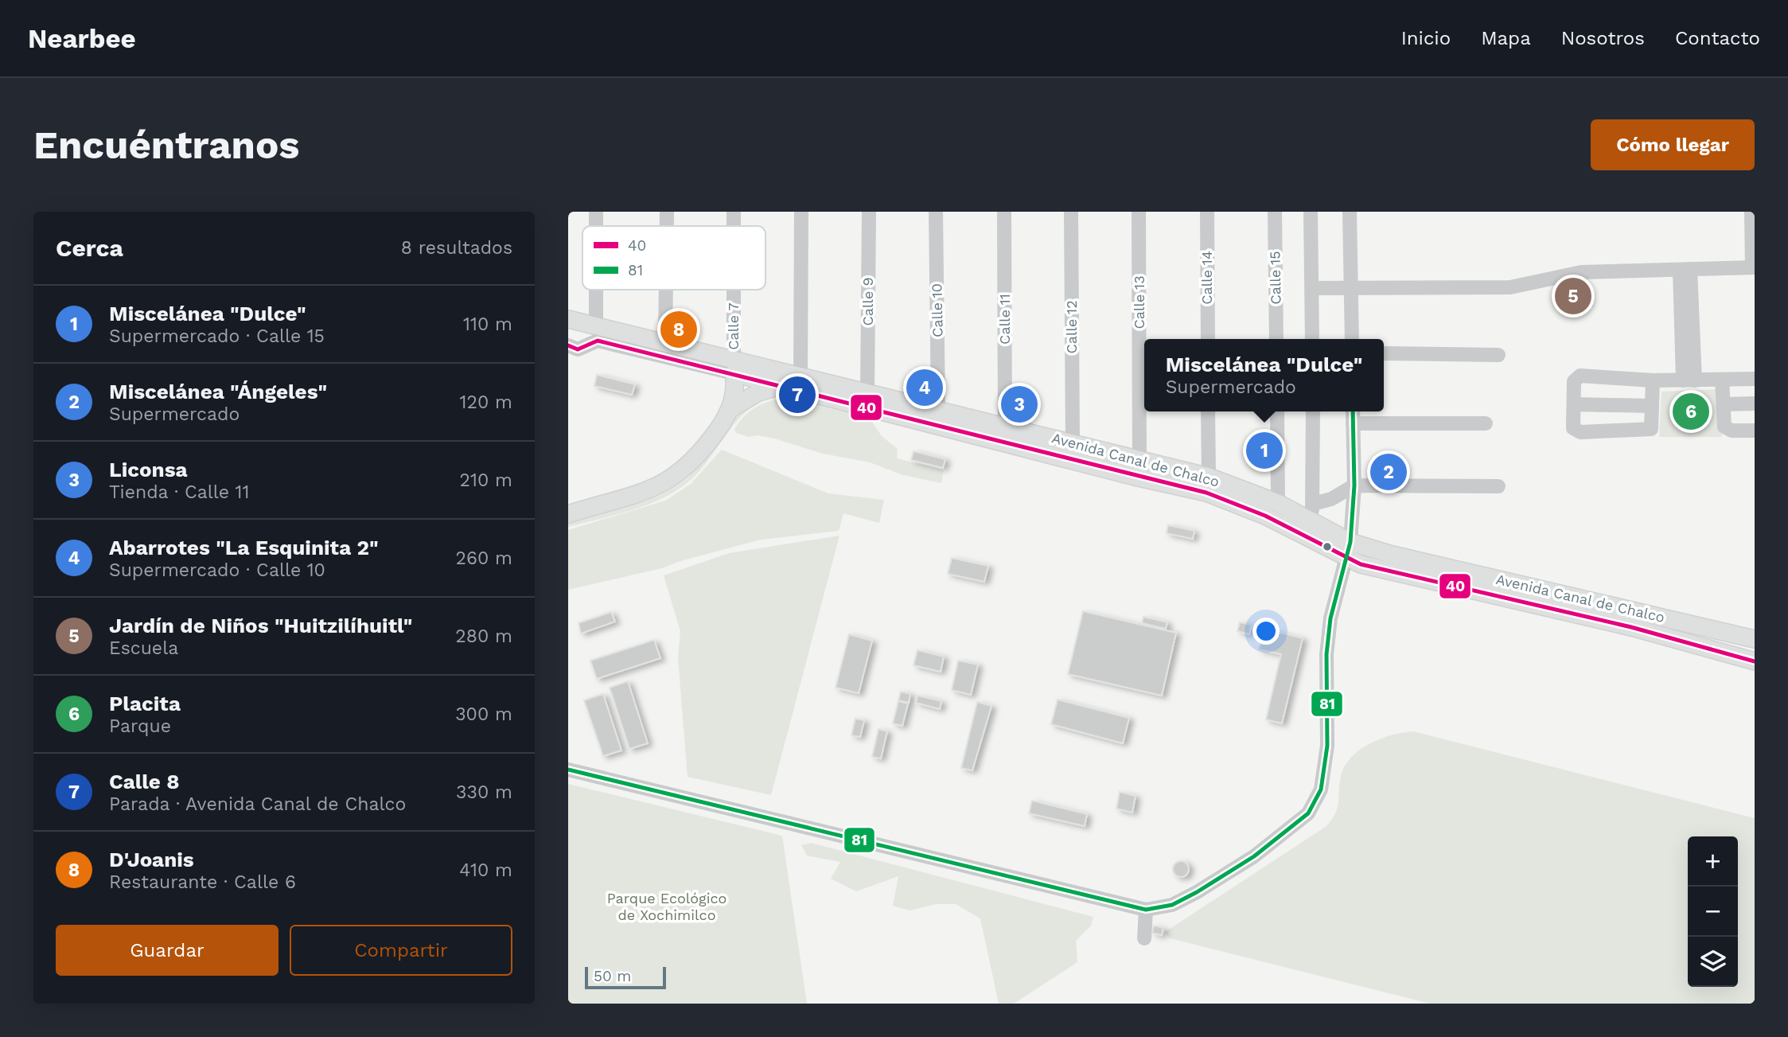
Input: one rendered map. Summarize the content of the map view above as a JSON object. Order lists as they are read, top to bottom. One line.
{"streets":{"main road":["Avenida Canal de Chalco"],"street":["Calle 14","Calle 15","Calle 9","Calle 13","Calle 10","Calle 11","Calle 7","Calle 12"]},"crossings":[["Calle 9","Avenida Canal de Chalco"],["Calle 13","Avenida Canal de Chalco"],["Calle 10","Avenida Canal de Chalco"],["Calle 11","Avenida Canal de Chalco"],["Calle 7","Avenida Canal de Chalco"],["Calle 12","Avenida Canal de Chalco"]],"parks":["Parque Ecológico de Xochimilco"],"lines":["transit line 40","transit line 81"],"legend":["40","81"],"scale_bar":"50 m","page":{"header":"Nearbee","nav":["Inicio","Mapa","Nosotros","Contacto"],"buttons":["Cómo llegar",["Guardar","Compartir"]],"title":"Encuéntranos","heading":["Cerca","8 resultados"],"pins":["5","8","4","7","3","6","1","2"],"list":[{"mark":"1","name":"Miscelánea \"Dulce\"","note":"Supermercado · Calle 15","value":"110 m"},{"mark":"2","name":"Miscelánea \"Ángeles\"","note":"Supermercado","value":"120 m"},{"mark":"3","name":"Liconsa","note":"Tienda · Calle 11","value":"210 m"},{"mark":"4","name":"Abarrotes \"La Esquinita 2\"","note":"Supermercado · Calle 10","value":"260 m"},{"mark":"5","name":"Jardín de Niños \"Huitzilíhuitl\"","note":"Escuela","value":"280 m"},{"mark":"6","name":"Placita","note":"Parque","value":"300 m"},{"mark":"7","name":"Calle 8","note":"Parada · Avenida Canal de Chalco","value":"330 m"},{"mark":"8","name":"D'Joanis","note":"Restaurante · Calle 6","value":"410 m"}],"popup":["Miscelánea \"Dulce\"","Supermercado"],"map_buttons":["+","−"],"scale":"50 m"}}
